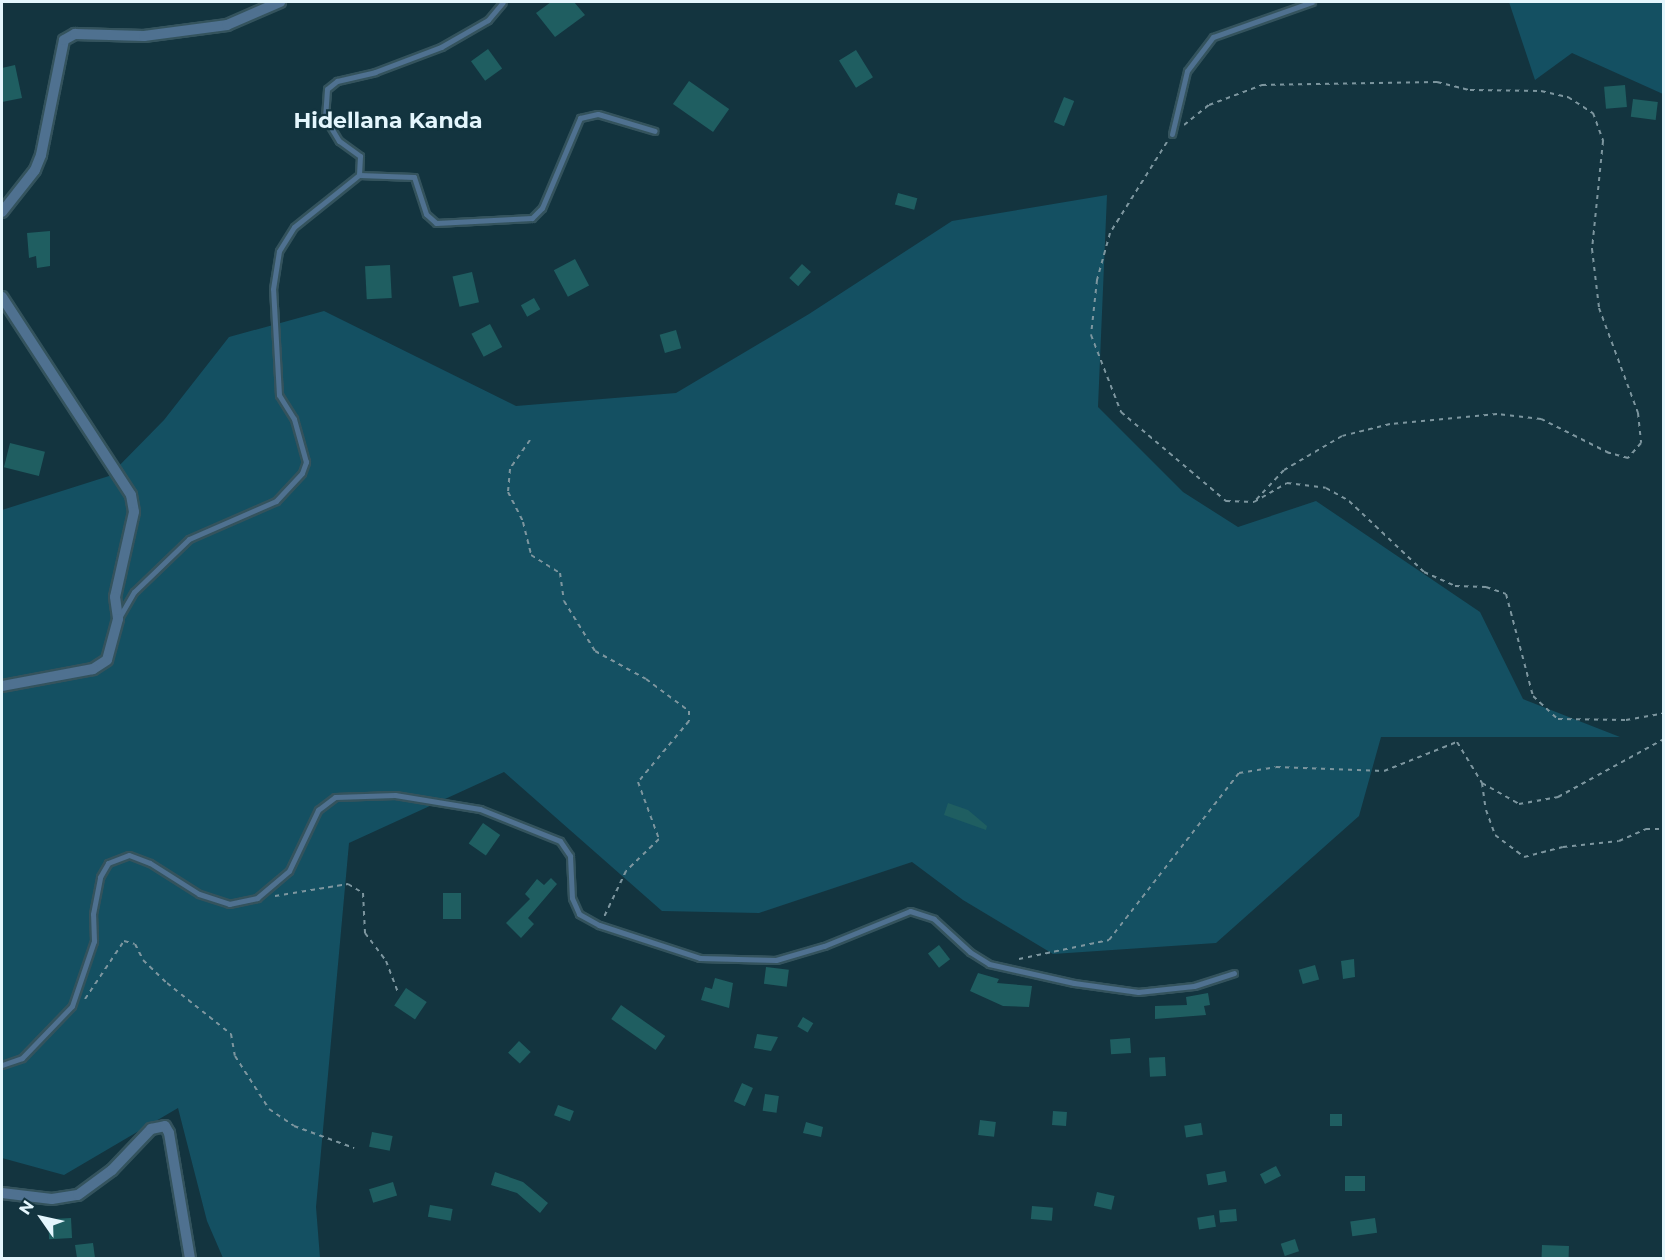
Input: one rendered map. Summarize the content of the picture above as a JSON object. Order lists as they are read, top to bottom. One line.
{"districts":["Hidellana Kanda"],"north":"top left"}
